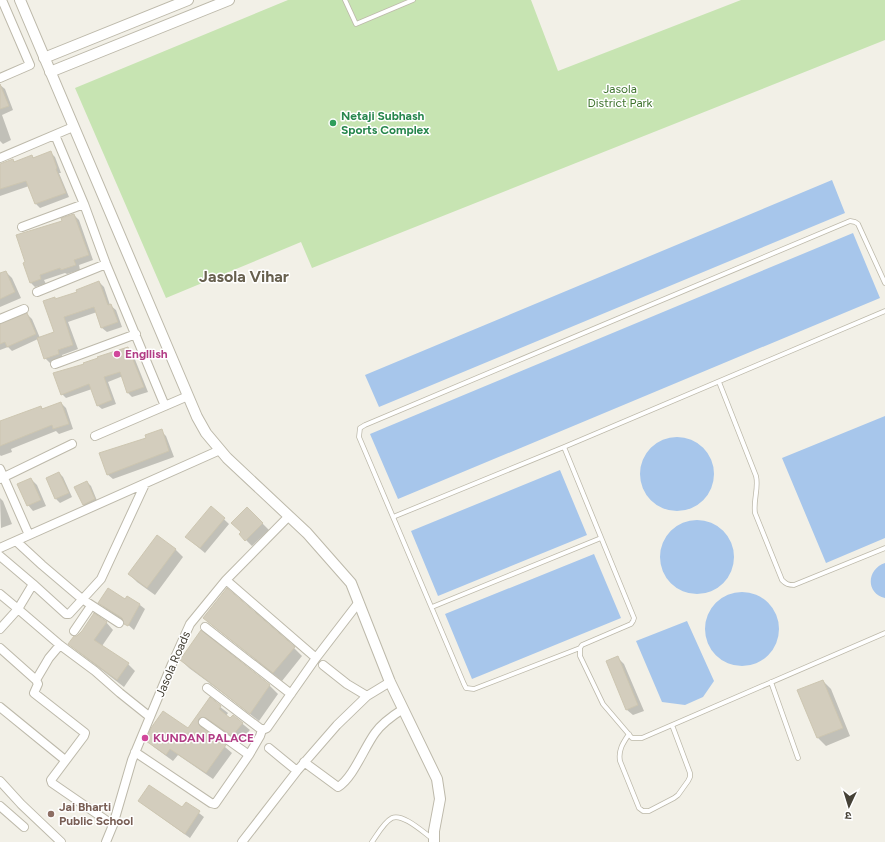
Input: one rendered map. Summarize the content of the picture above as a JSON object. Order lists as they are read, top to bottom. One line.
{"streets":{"street":["Jasola Roads"]},"districts":["Jasola Vihar"],"parks":["Jasola District Park"],"places":["Netaji Subhash Sports Complex","Engllish","KUNDAN PALACE","Jai Bharti Public School"],"north":"bottom"}
